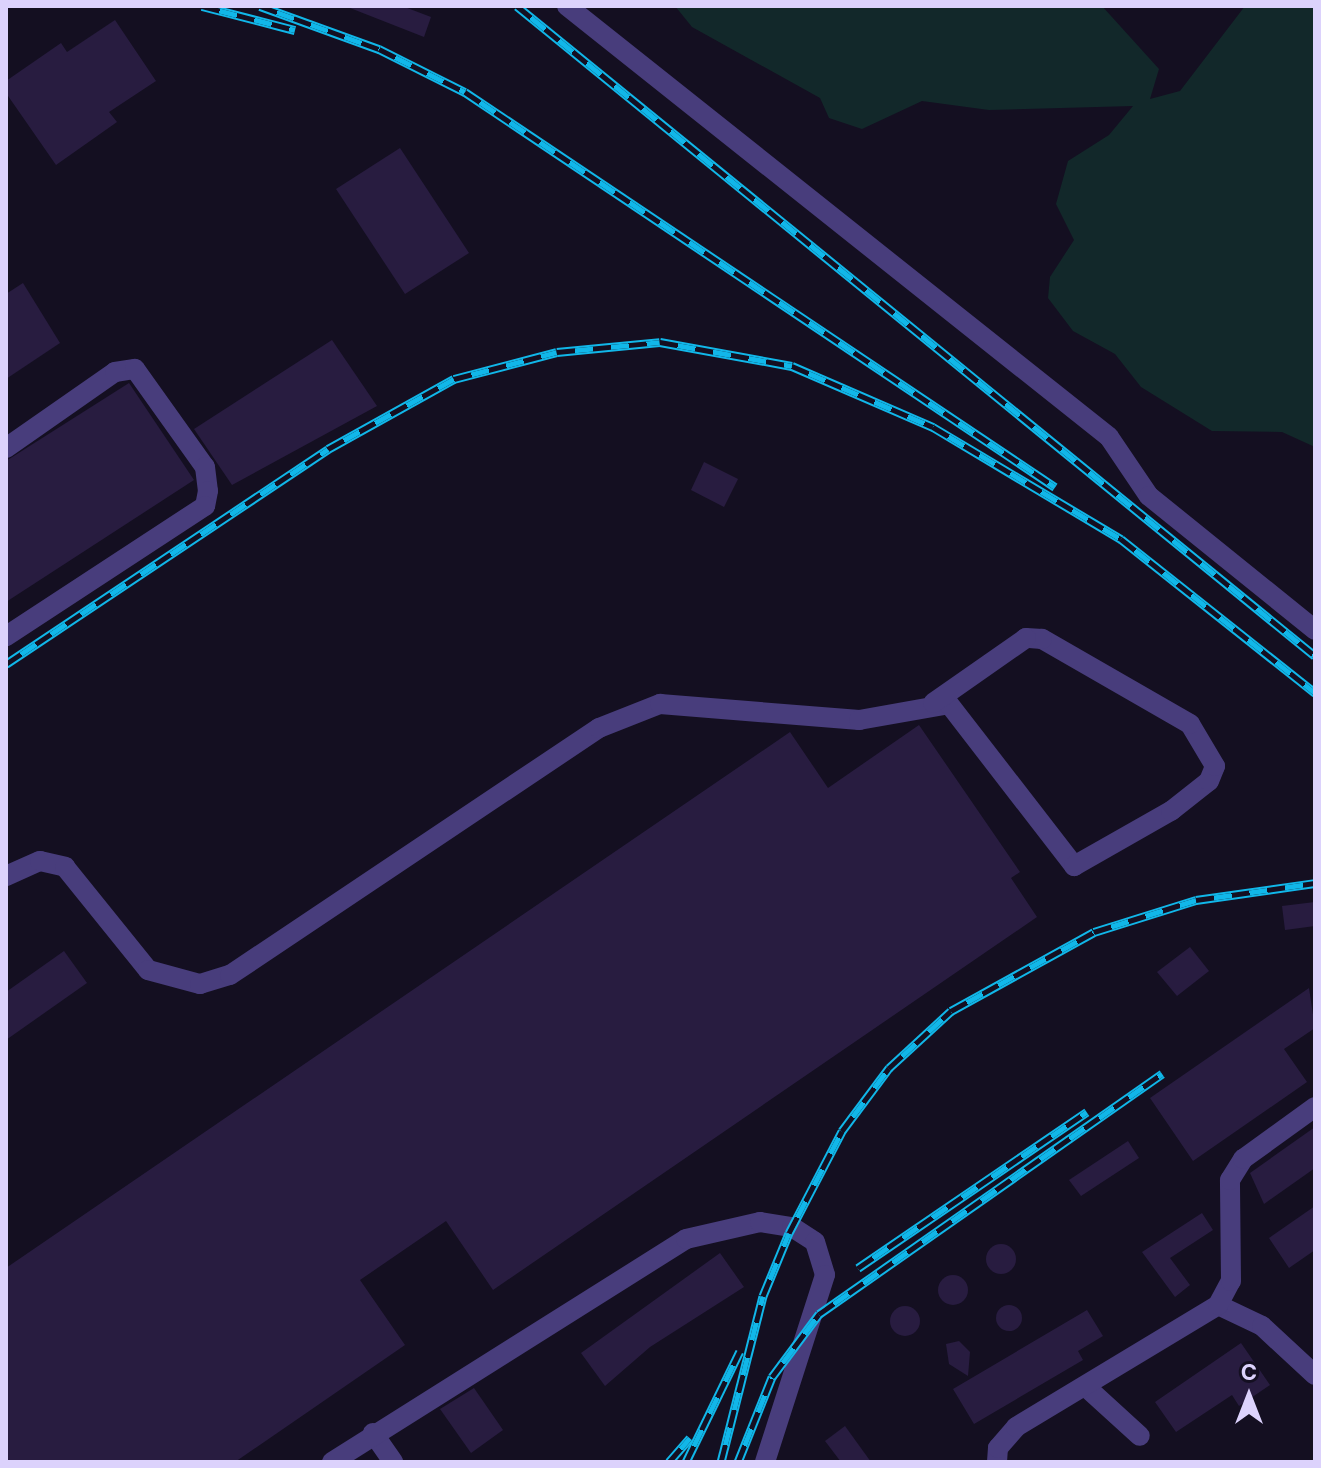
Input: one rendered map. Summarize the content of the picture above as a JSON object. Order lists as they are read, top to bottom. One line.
{"north":"top"}
